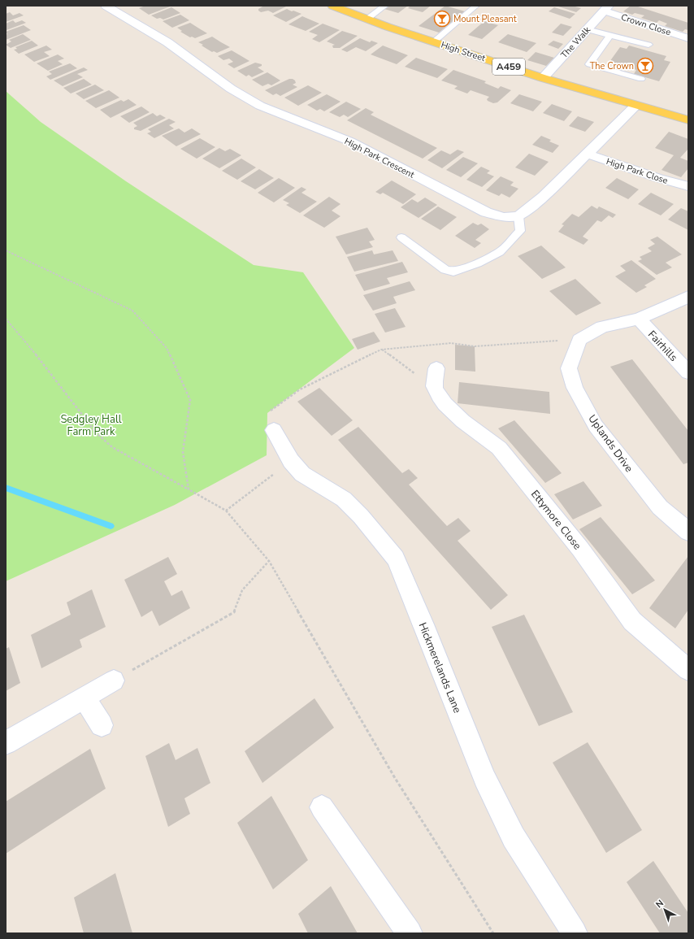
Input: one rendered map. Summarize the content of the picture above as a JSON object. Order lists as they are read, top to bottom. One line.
{"streets":{"main road":["High Street","A459"],"street":["Crown Close","The Walk","High Park Crescent","High Park Close","Fairhills","Uplands Drive","Ettymore Close","Hickmerelands Lane"]},"crossings":[["Crown Close","The Walk"],["The Walk","High Street"]],"parks":["Sedgley Hall Farm Park"],"places":{"bar":["Mount Pleasant","The Crown"]},"north":"top left"}
